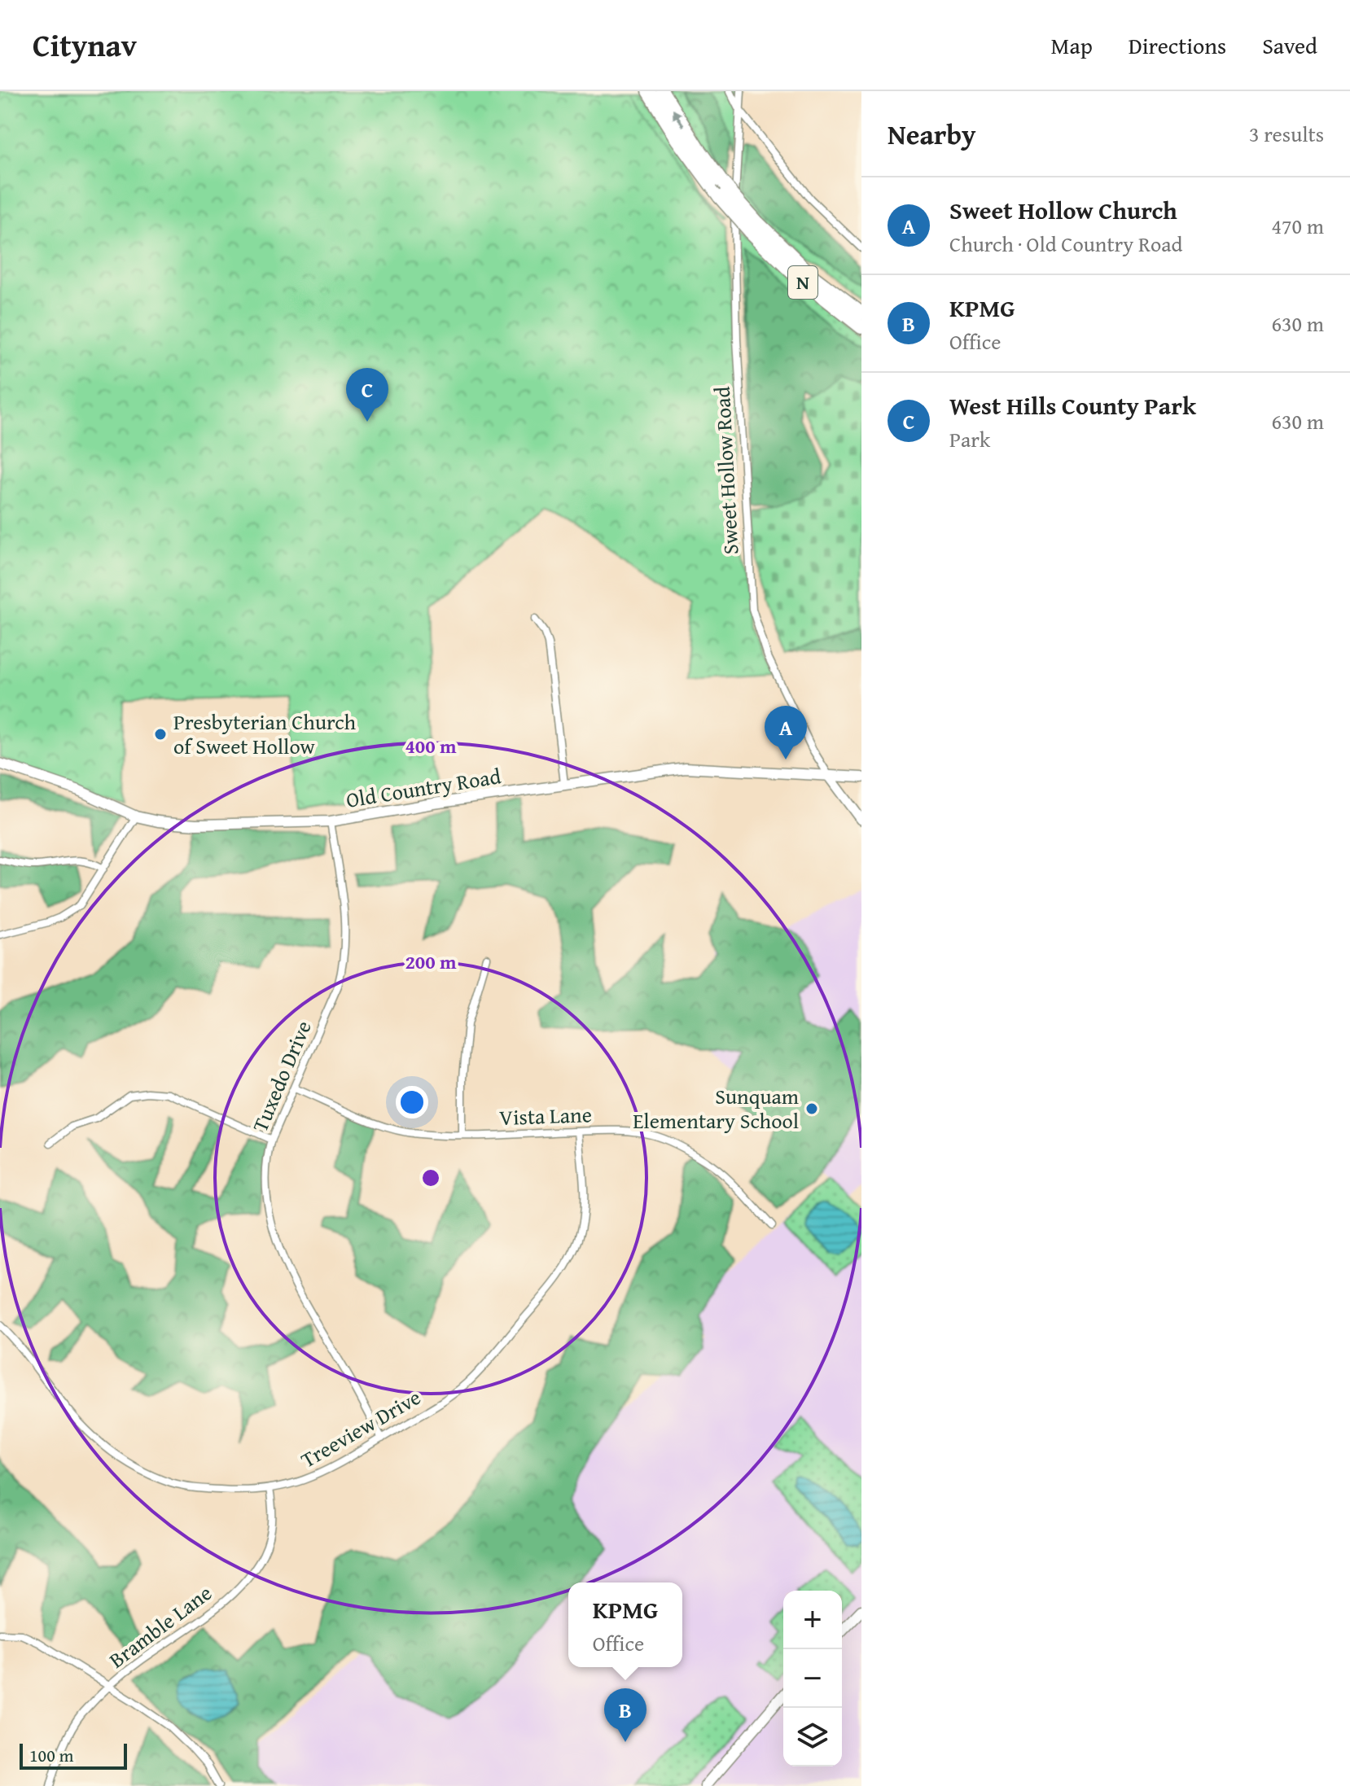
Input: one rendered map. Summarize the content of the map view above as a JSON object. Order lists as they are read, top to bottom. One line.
{"streets":{"highway":["N"],"main road":["Old Country Road"],"street":["Sweet Hollow Road","Tuxedo Drive","Vista Lane","Treeview Drive","Bramble Lane"]},"crossings":[["Sweet Hollow Road","Old Country Road"],["Old Country Road","Tuxedo Drive"],["Tuxedo Drive","Vista Lane"],["Tuxedo Drive","Treeview Drive"],["Vista Lane","Treeview Drive"],["Treeview Drive","Bramble Lane"]],"places":["Presbyterian Church of Sweet Hollow","Sunquam Elementary School"],"scale_bar":"100 m","page":{"header":"Citynav","nav":["Map","Directions","Saved"],"heading":["Nearby","3 results"],"list":[{"mark":"A","name":"Sweet Hollow Church","note":"Church · Old Country Road","value":"470 m"},{"mark":"B","name":"KPMG","note":"Office","value":"630 m"},{"mark":"C","name":"West Hills County Park","note":"Park","value":"630 m"}],"pins":["C","A","B"],"popup":["KPMG","Office"],"map_buttons":["+","−"],"scale":"100 m"},"rings":["400 m","200 m"]}
